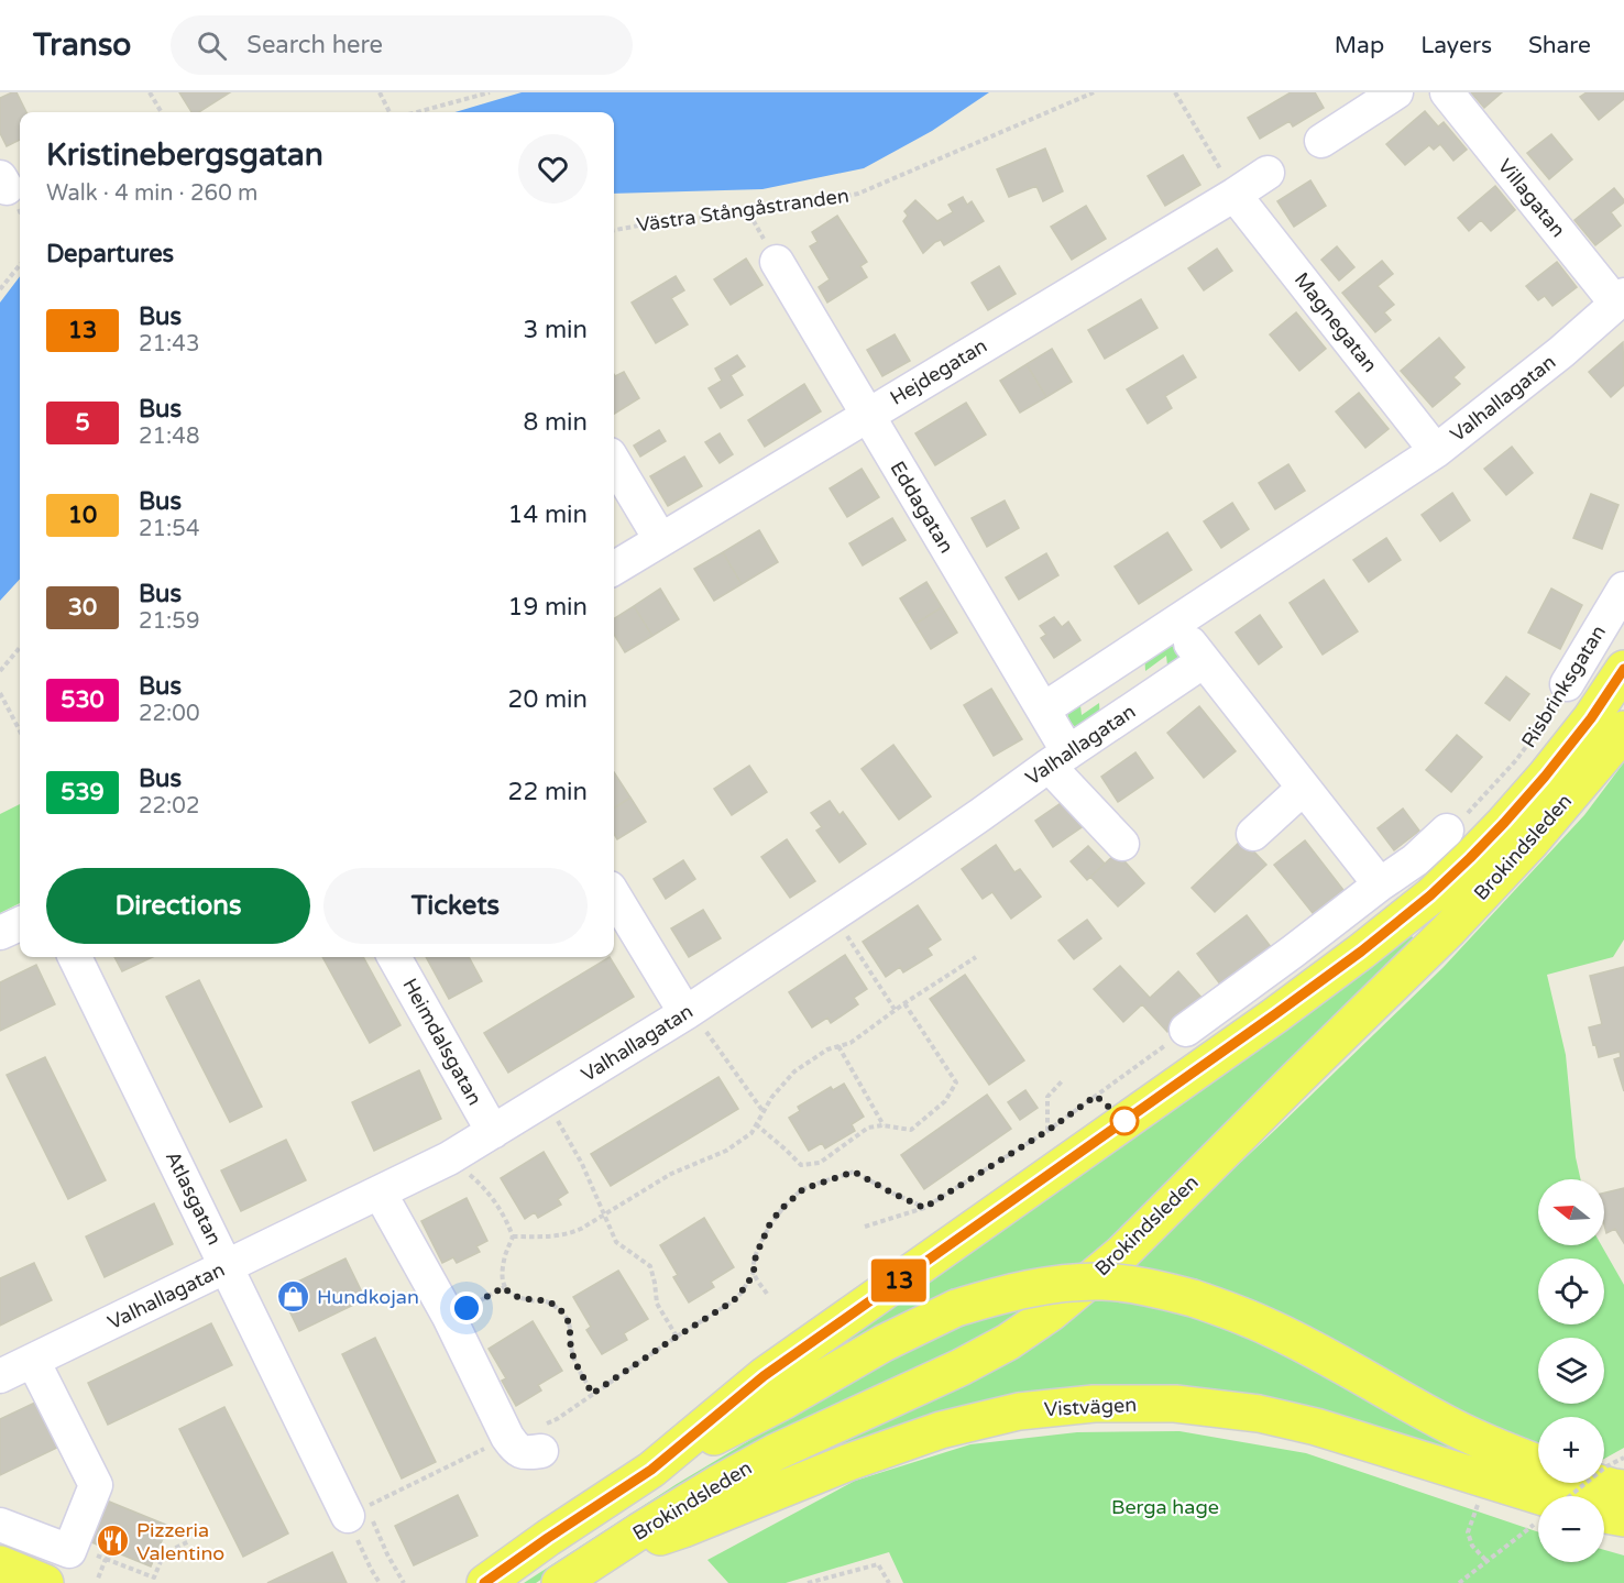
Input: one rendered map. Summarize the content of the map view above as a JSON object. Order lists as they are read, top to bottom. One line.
{"streets":{"main road":["Brokindsleden","Vistvägen"],"street":["Villagatan","Magnegatan","Hejdegatan","Valhallagatan","Eddagatan","Risbrinksgatan","Heimdalsgatan","Atlasgatan"],"path":["Västra Stångåstranden"]},"crossings":[["Villagatan","Valhallagatan"],["Magnegatan","Hejdegatan"],["Magnegatan","Valhallagatan"],["Hejdegatan","Eddagatan"],["Valhallagatan","Eddagatan"],["Valhallagatan","Heimdalsgatan"],["Valhallagatan","Atlasgatan"],["Brokindsleden","Vistvägen"]],"parks":["Berga hage"],"places":{"shop":["Hundkojan"],"restaurant":["Pizzeria Valentino"]},"lines":["bus line 13"],"north":"left","page":{"header":"Transo","search":"Search here","nav":["Map","Layers","Share"],"on_map":"13","heading":[["Kristinebergsgatan","Walk · 4 min · 260 m"],"Departures"],"list":[{"mark":"13","name":"Bus","note":"21:43","value":"3 min"},{"mark":"5","name":"Bus","note":"21:48","value":"8 min"},{"mark":"10","name":"Bus","note":"21:54","value":"14 min"},{"mark":"30","name":"Bus","note":"21:59","value":"19 min"},{"mark":"530","name":"Bus","note":"22:00","value":"20 min"},{"mark":"539","name":"Bus","note":"22:02","value":"22 min"}],"buttons":["Directions","Tickets"],"map_buttons":["+","−"]}}
